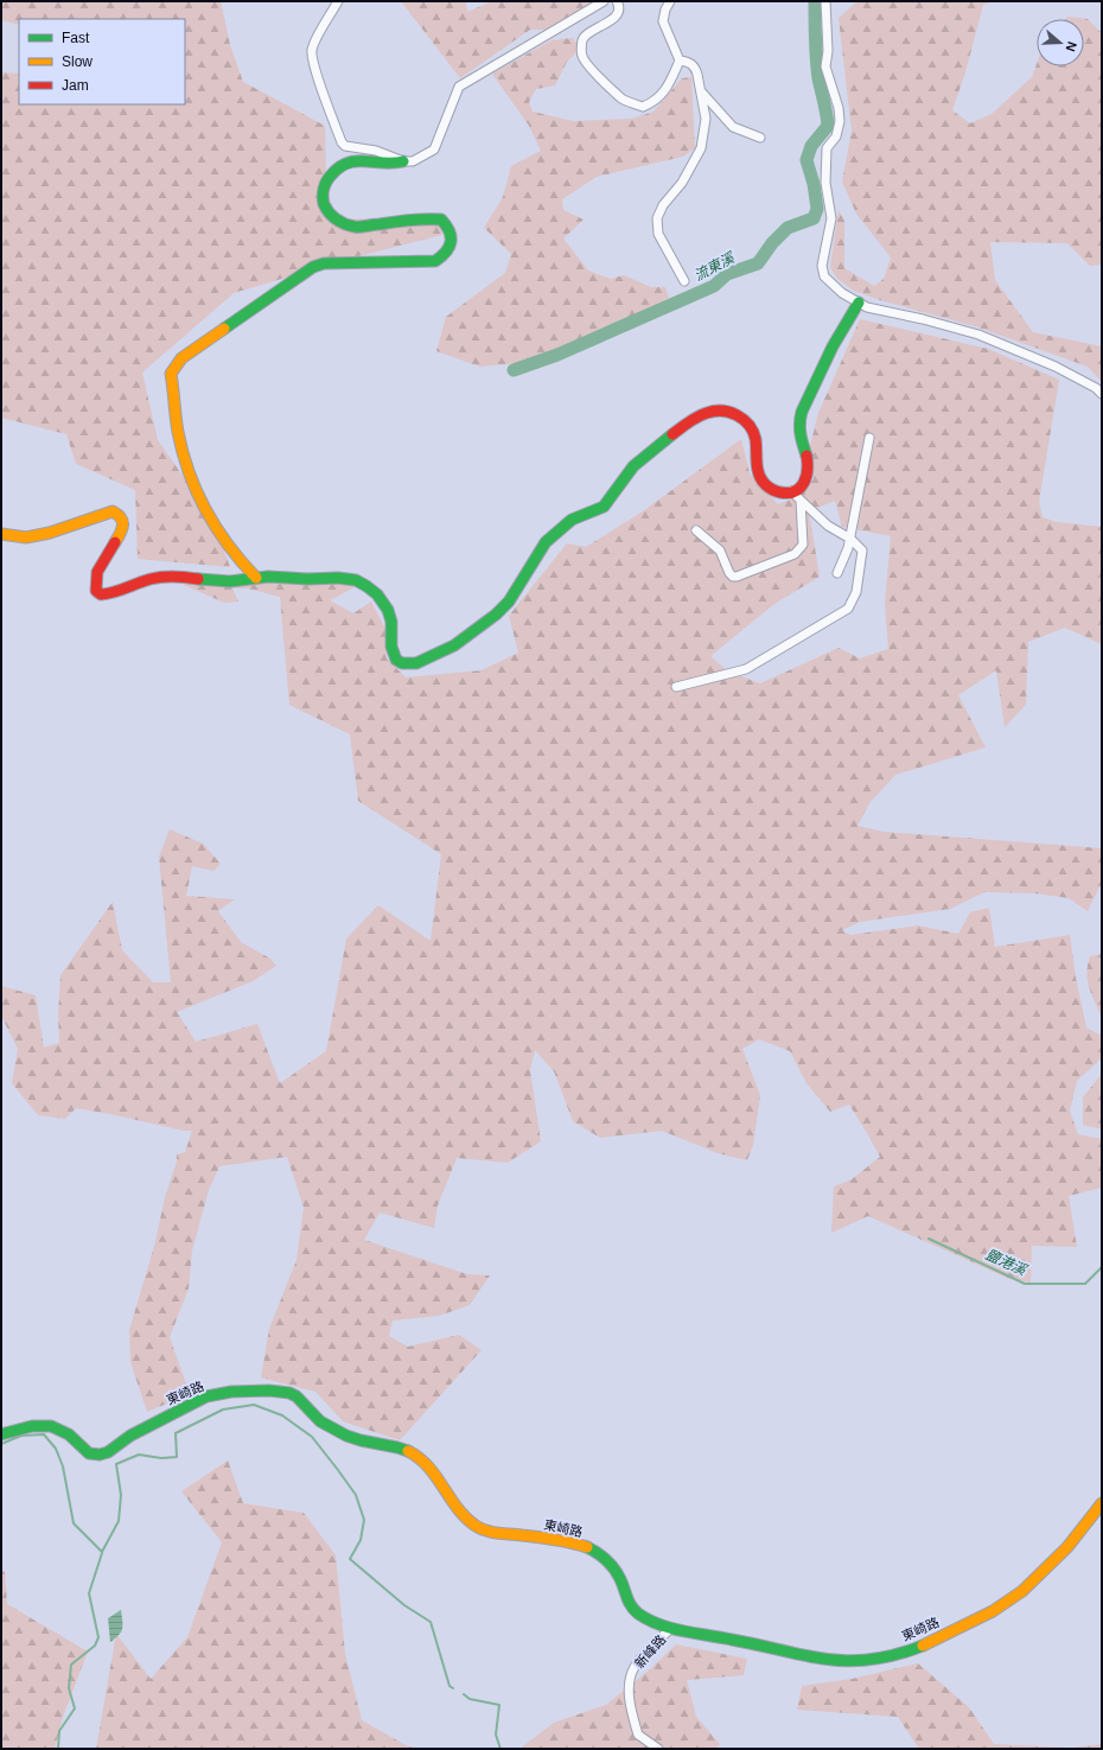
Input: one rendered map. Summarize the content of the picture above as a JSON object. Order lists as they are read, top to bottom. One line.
{"streets":{"street":["東崎路","新峰路"]},"crossings":[["東崎路","新峰路"]],"water":["流東溪","鹽港溪"],"legend":["Fast","Slow","Jam"],"north":"right"}
